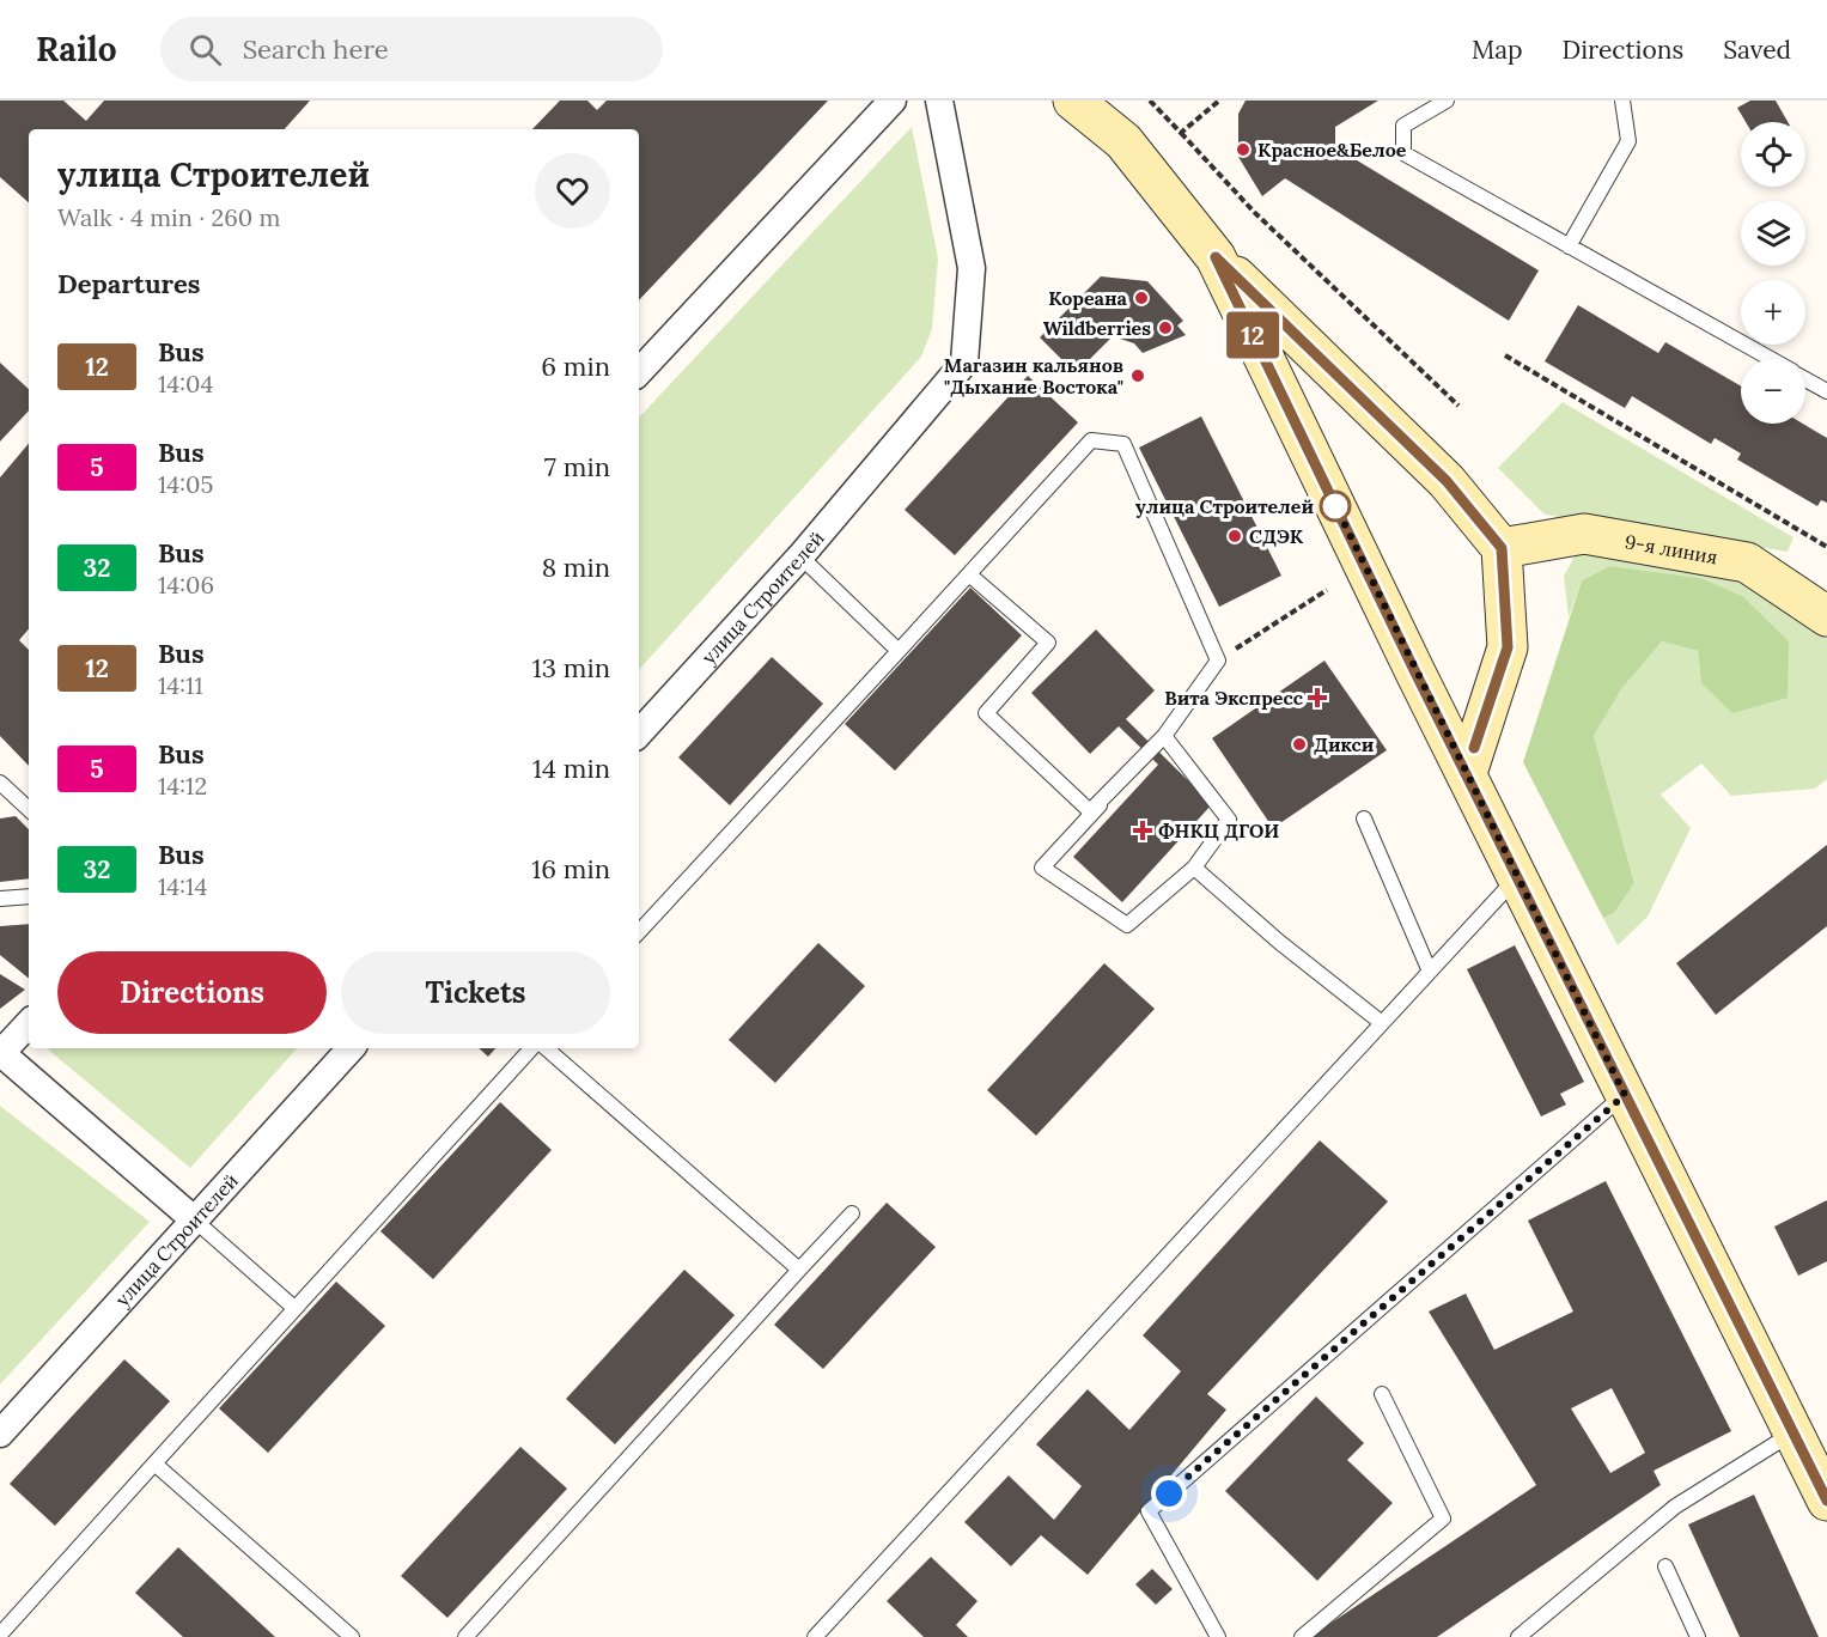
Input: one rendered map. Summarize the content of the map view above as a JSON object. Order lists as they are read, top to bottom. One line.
{"streets":{"street":["9-я линия","улица Строителей"]},"places":{"other":["Красное&Белое","Кореана","Wildberries","Магазин кальянов \"Дыхание Востока\"","улица Строителей","СДЭК","Дикси"],"health":["Вита Экспресс","ФНКЦ ДГОИ"]},"lines":["bus line 12"],"page":{"header":"Railo","search":"Search here","nav":["Map","Directions","Saved"],"on_map":"12","map_buttons":["+","−"],"heading":[["улица Строителей","Walk · 4 min · 260 m"],"Departures"],"list":[{"mark":"12","name":"Bus","note":"14:04","value":"6 min"},{"mark":"5","name":"Bus","note":"14:05","value":"7 min"},{"mark":"32","name":"Bus","note":"14:06","value":"8 min"},{"mark":"12","name":"Bus","note":"14:11","value":"13 min"},{"mark":"5","name":"Bus","note":"14:12","value":"14 min"},{"mark":"32","name":"Bus","note":"14:14","value":"16 min"}],"buttons":["Directions","Tickets"]}}
